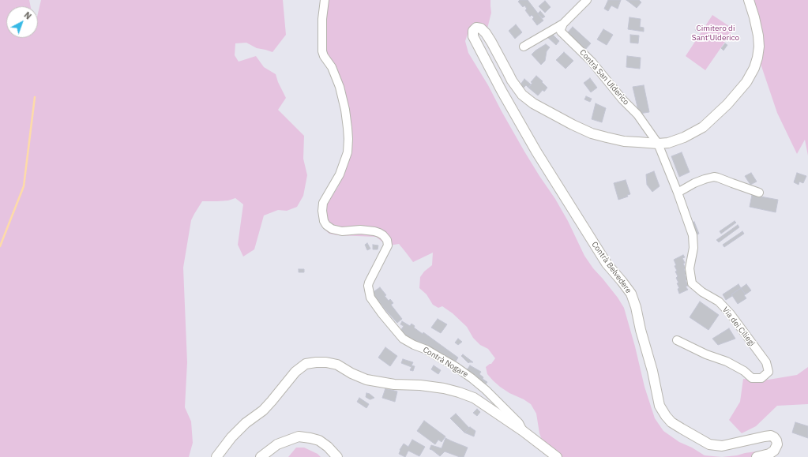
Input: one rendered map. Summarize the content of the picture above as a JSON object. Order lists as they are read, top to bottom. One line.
{"streets":{"street":["Contrà San Ulderico","Contrà Belvedere","Via dei Ciliegi","Contrà Nogare"]},"crossings":[["Contrà San Ulderico","Contrà Belvedere"],["Contrà San Ulderico","Via dei Ciliegi"],["Contrà Belvedere","Via dei Ciliegi"]],"parks":["Cimitero di Sant'Ulderico"],"north":"top right"}
